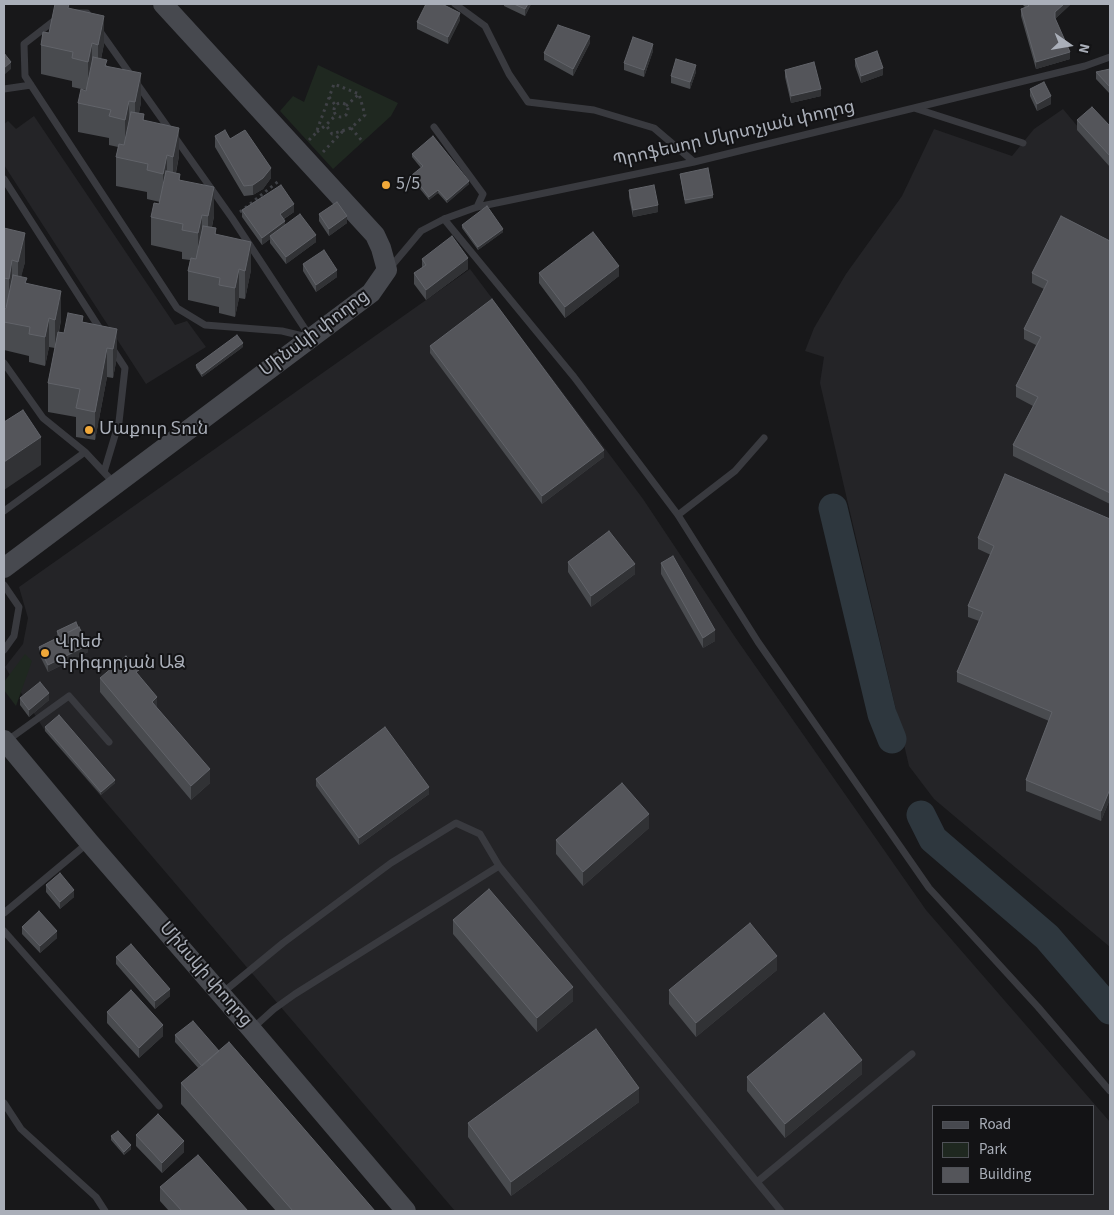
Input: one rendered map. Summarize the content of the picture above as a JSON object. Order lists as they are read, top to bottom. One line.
{"streets":{"main road":["Մինսկի փողոց"],"lane":["Պրոֆեսոր Մկրտչյան փողոց"]},"crossings":[["Պրոֆեսոր Մկրտչյան փողոց","Մինսկի փողոց"]],"places":["5/5","Մաքուր Տուն","Վրեժ Գրիգորյան ԱՁ"],"legend":["Road","Park","Building"],"north":"right"}
